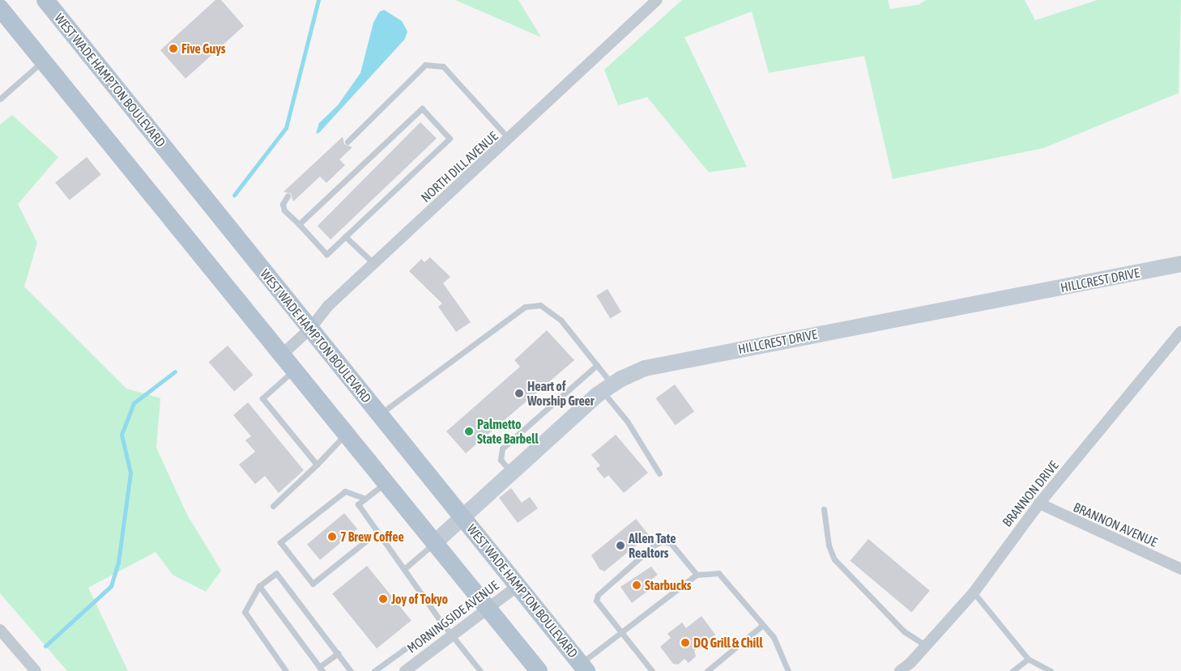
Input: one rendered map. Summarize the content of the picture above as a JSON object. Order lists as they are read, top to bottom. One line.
{"streets":{"main road":["WEST WADE HAMPTON BOULEVARD"],"street":["NORTH DILL AVENUE","HILLCREST DRIVE","BRANNON DRIVE","BRANNON AVENUE","MORNINGSIDE AVENUE"]},"crossings":[["WEST WADE HAMPTON BOULEVARD","NORTH DILL AVENUE"],["WEST WADE HAMPTON BOULEVARD","HILLCREST DRIVE"],["WEST WADE HAMPTON BOULEVARD","MORNINGSIDE AVENUE"],["BRANNON DRIVE","BRANNON AVENUE"]],"places":["Five Guys","Heart of Worship Greer","Palmetto State Barbell","7 Brew Coffee","Allen Tate Realtors","Starbucks","Joy of Tokyo","DQ Grill & Chill"]}
